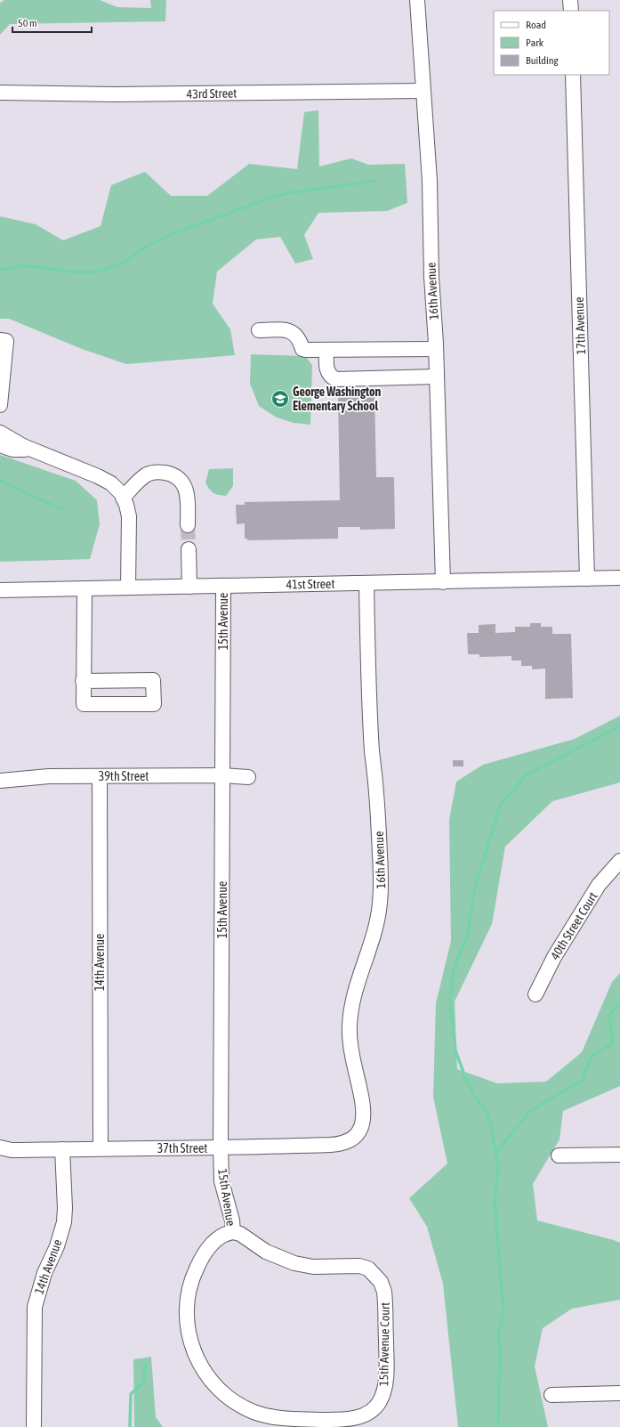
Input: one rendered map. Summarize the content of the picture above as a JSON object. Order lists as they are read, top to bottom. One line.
{"streets":{"street":["43rd Street","16th Avenue","17th Avenue","41st Street","15th Avenue","39th Street","40th Street Court","14th Avenue","37th Street","15th Avenue Court"]},"crossings":[["43rd Street","16th Avenue"],["16th Avenue","41st Street"],["16th Avenue","37th Street"],["17th Avenue","41st Street"],["41st Street","15th Avenue"],["15th Avenue","39th Street"],["15th Avenue","37th Street"],["15th Avenue","15th Avenue Court"],["39th Street","14th Avenue"],["14th Avenue","37th Street"]],"places":{"school or university":["George Washington Elementary School"]},"legend":["Road","Park","Building"],"scale_bar":"50 m"}
